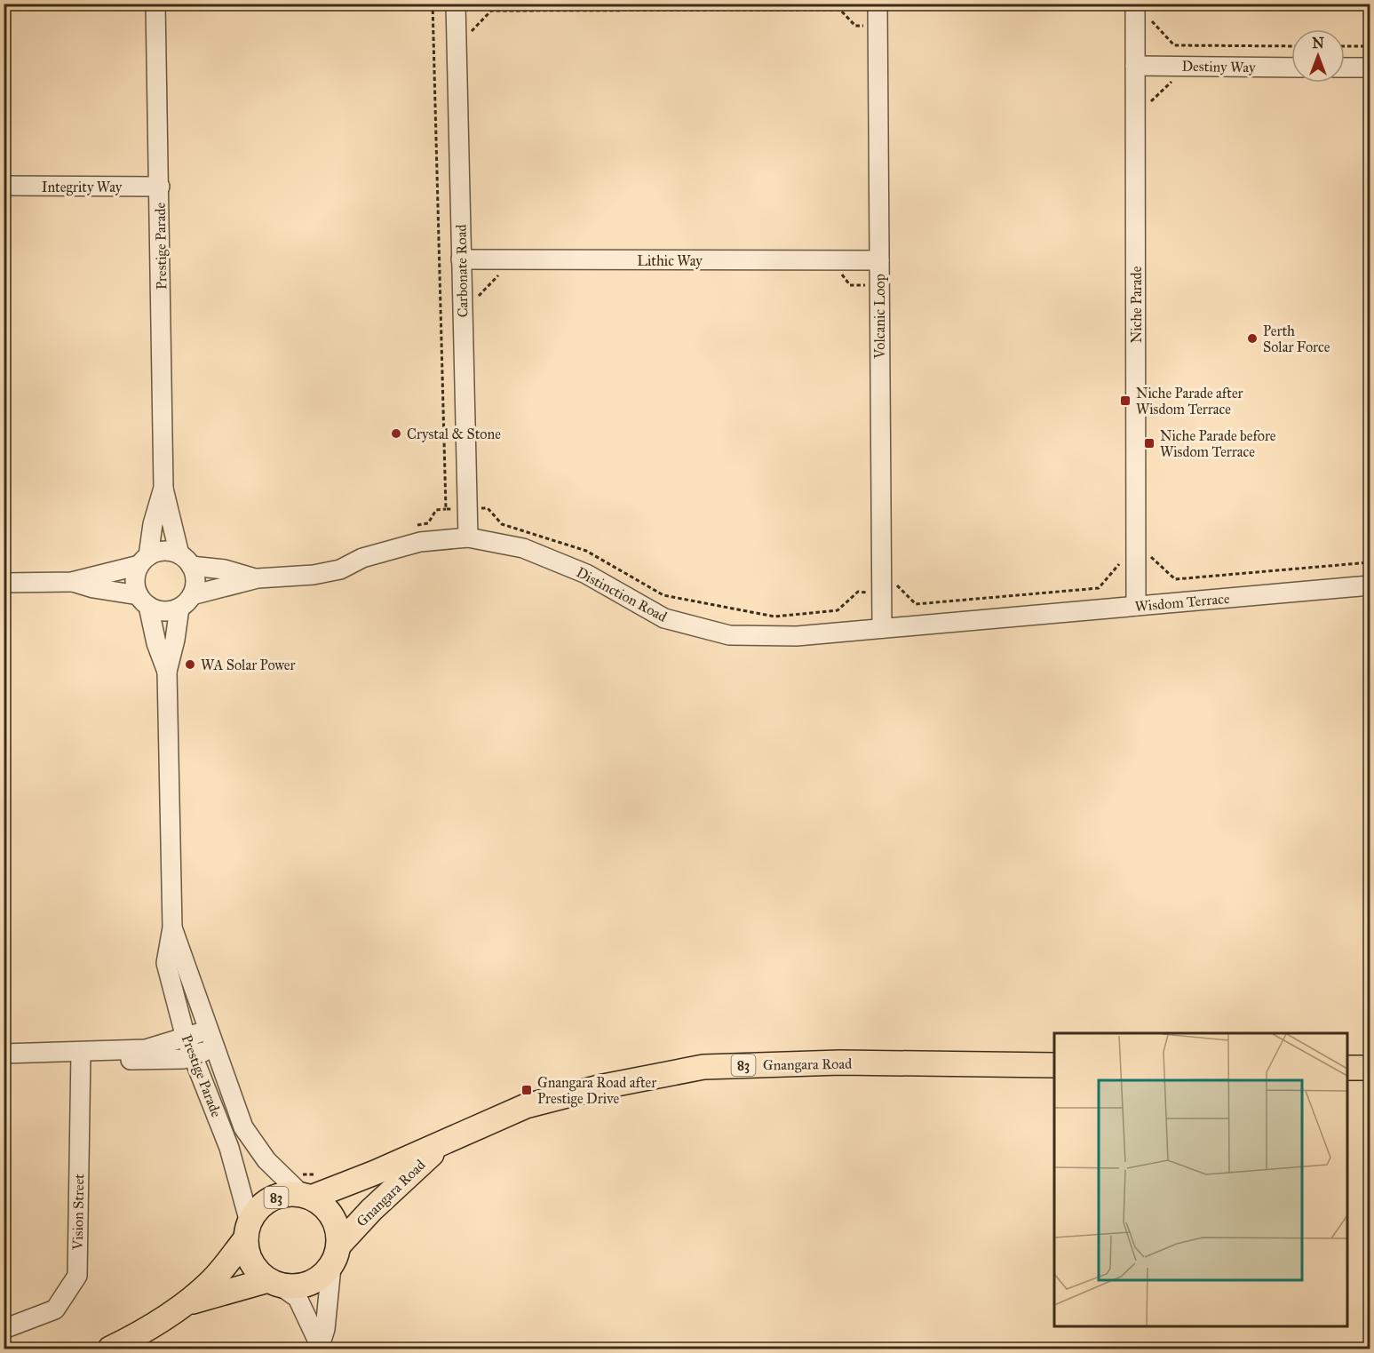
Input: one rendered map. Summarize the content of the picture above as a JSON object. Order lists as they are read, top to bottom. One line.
{"streets":{"main road":["Gnangara Road","83"],"street":["Destiny Way","Integrity Way","Prestige Parade","Lithic Way","Carbonate Road","Niche Parade","Volcanic Loop","Distinction Road","Wisdom Terrace","Vision Street"]},"crossings":[["Destiny Way","Niche Parade"],["Integrity Way","Prestige Parade"],["Prestige Parade","Distinction Road"],["Prestige Parade","Gnangara Road"],["Lithic Way","Carbonate Road"],["Lithic Way","Volcanic Loop"],["Carbonate Road","Distinction Road"],["Niche Parade","Wisdom Terrace"],["Volcanic Loop","Distinction Road"],["Distinction Road","Wisdom Terrace"]],"places":{"other":["Perth Solar Force","Crystal & Stone","WA Solar Power"],"transit":["Niche Parade after Wisdom Terrace","Niche Parade before Wisdom Terrace","Gnangara Road after Prestige Drive"]},"north":"top"}
